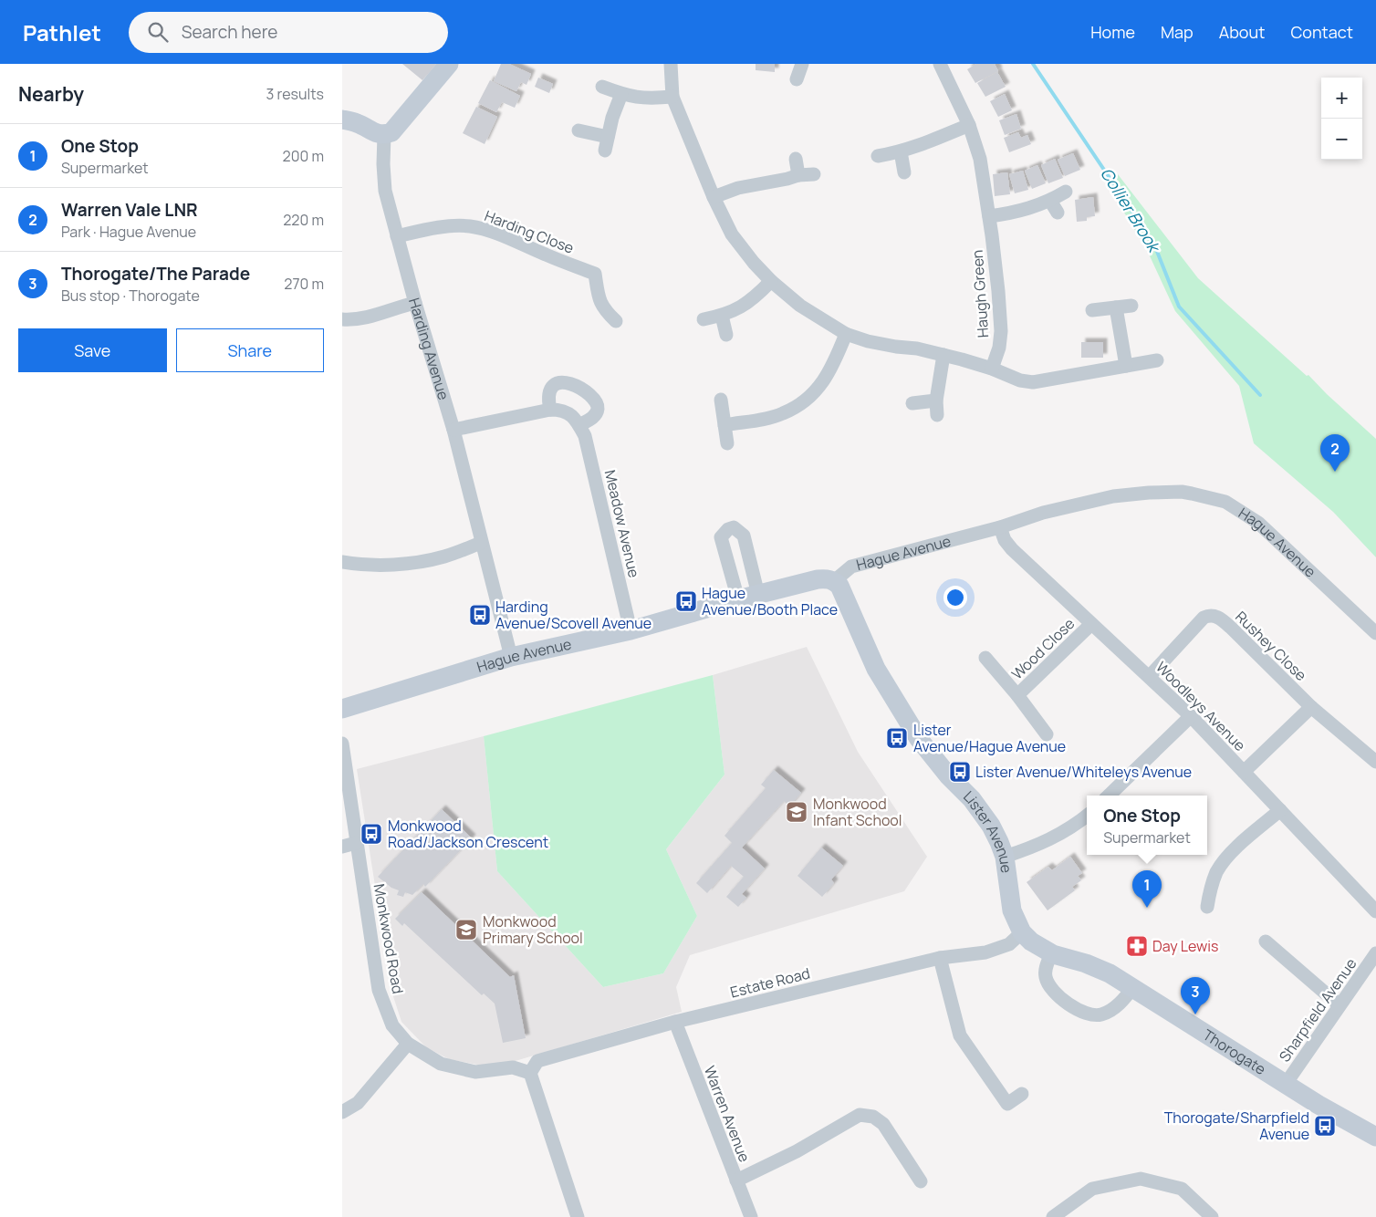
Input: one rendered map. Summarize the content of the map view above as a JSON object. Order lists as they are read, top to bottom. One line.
{"streets":{"street":["Harding Close","Haugh Green","Harding Avenue","Meadow Avenue","Hague Avenue","Rushey Close","Wood Close","Woodleys Avenue","Lister Avenue","Monkwood Road","Estate Road","Sharpfield Avenue","Thorogate","Warren Avenue"]},"crossings":[["Harding Close","Harding Avenue"],["Harding Avenue","Meadow Avenue"],["Harding Avenue","Hague Avenue"],["Meadow Avenue","Hague Avenue"],["Hague Avenue","Woodleys Avenue"],["Hague Avenue","Lister Avenue"],["Rushey Close","Woodleys Avenue"],["Wood Close","Woodleys Avenue"],["Lister Avenue","Estate Road"],["Lister Avenue","Thorogate"],["Monkwood Road","Estate Road"],["Estate Road","Thorogate"],["Estate Road","Warren Avenue"],["Sharpfield Avenue","Thorogate"]],"water":["Collier Brook"],"places":{"bus stop":["Hague Avenue/Booth Place","Harding Avenue/Scovell Avenue","Lister Avenue/Hague Avenue","Lister Avenue/Whiteleys Avenue","Monkwood Road/Jackson Crescent","Thorogate/Sharpfield Avenue"],"school or university":["Monkwood Infant School","Monkwood Primary School"],"pharmacy":["Day Lewis"]},"page":{"header":"Pathlet","search":"Search here","nav":["Home","Map","About","Contact"],"heading":["Nearby","3 results"],"map_buttons":["+","−"],"list":[{"mark":"1","name":"One Stop","note":"Supermarket","value":"200 m"},{"mark":"2","name":"Warren Vale LNR","note":"Park · Hague Avenue","value":"220 m"},{"mark":"3","name":"Thorogate/The Parade","note":"Bus stop · Thorogate","value":"270 m"}],"buttons":["Save","Share"],"pins":["2","1","3"],"popup":["One Stop","Supermarket"]}}
